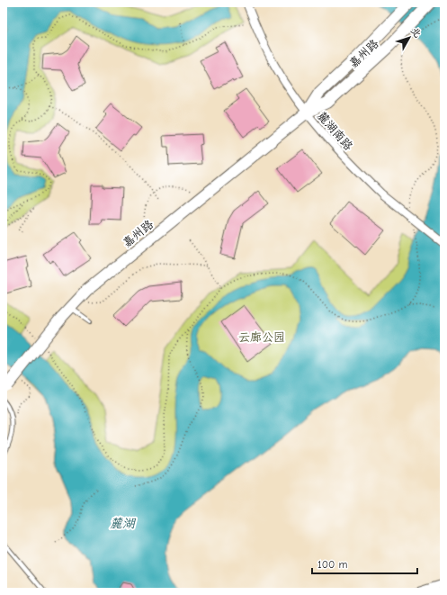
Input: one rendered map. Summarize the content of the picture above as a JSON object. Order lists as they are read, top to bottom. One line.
{"streets":{"street":["嘉州路","麓湖南路"]},"crossings":[["嘉州路","麓湖南路"]],"water":["麓湖"],"parks":["云廊公园"],"scale_bar":"100 m","north":"top right"}
